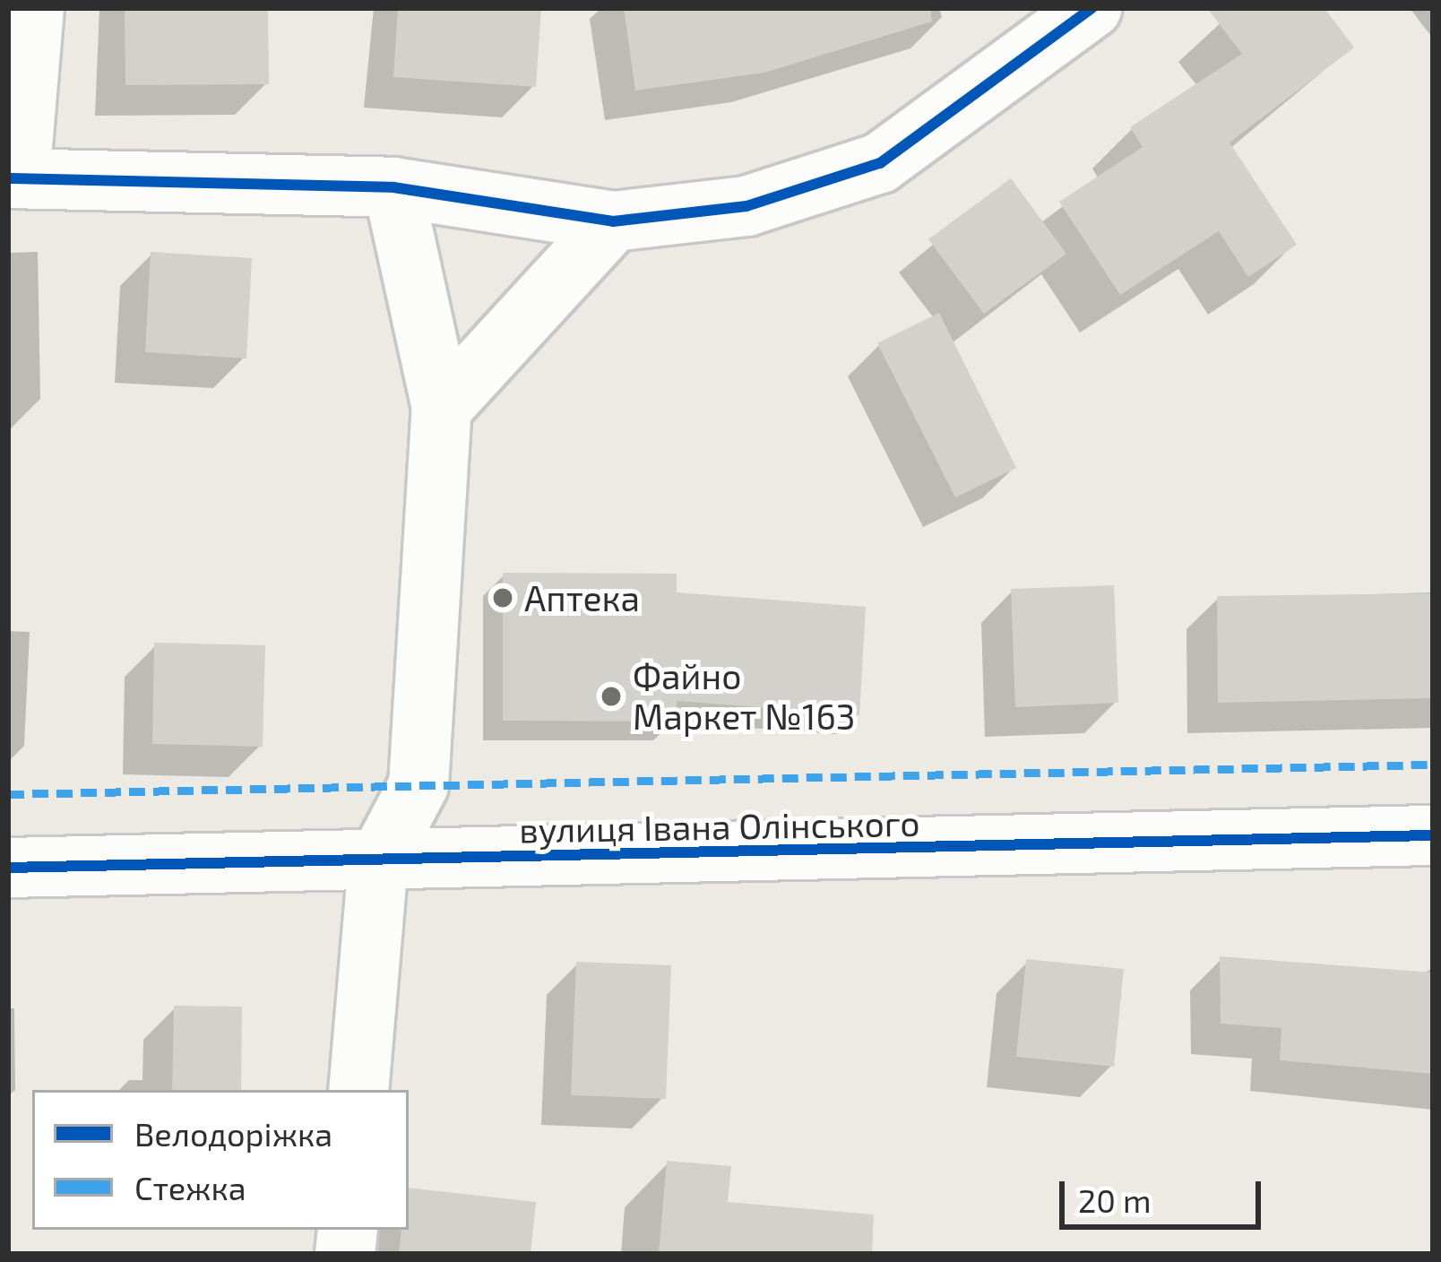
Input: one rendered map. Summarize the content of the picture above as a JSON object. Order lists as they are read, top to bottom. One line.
{"streets":{"street":["вулиця Івана Олінського"]},"places":["Аптека","Файно Маркет №163"],"legend":["Велодоріжка","Стежка"],"scale_bar":"20 m"}
